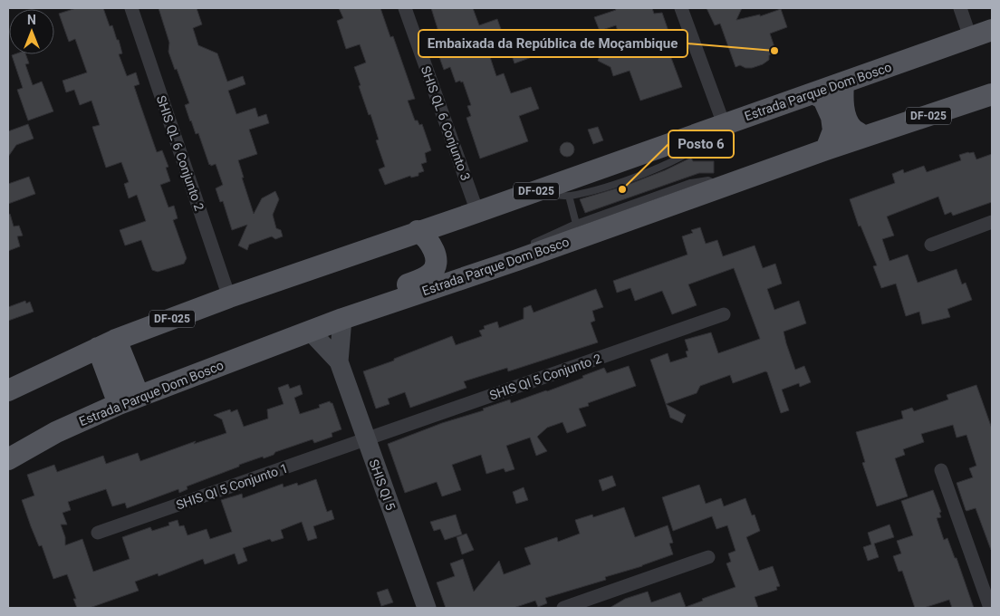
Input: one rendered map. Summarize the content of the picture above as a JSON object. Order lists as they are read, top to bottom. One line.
{"streets":{"main road":["Estrada Parque Dom Bosco","DF-025"],"street":["SHIS QL 6 Conjunto 3","SHIS QL 6 Conjunto 2","SHIS QI 5 Conjunto 2","SHIS QI 5","SHIS QI 5 Conjunto 1"]},"crossings":[["Estrada Parque Dom Bosco","SHIS QL 6 Conjunto 3"],["Estrada Parque Dom Bosco","SHIS QL 6 Conjunto 2"],["Estrada Parque Dom Bosco","SHIS QI 5"],["SHIS QI 5 Conjunto 2","SHIS QI 5"],["SHIS QI 5 Conjunto 2","SHIS QI 5 Conjunto 1"],["SHIS QI 5","SHIS QI 5 Conjunto 1"]],"places":["Embaixada da República de Moçambique","Posto 6"],"north":"top"}
